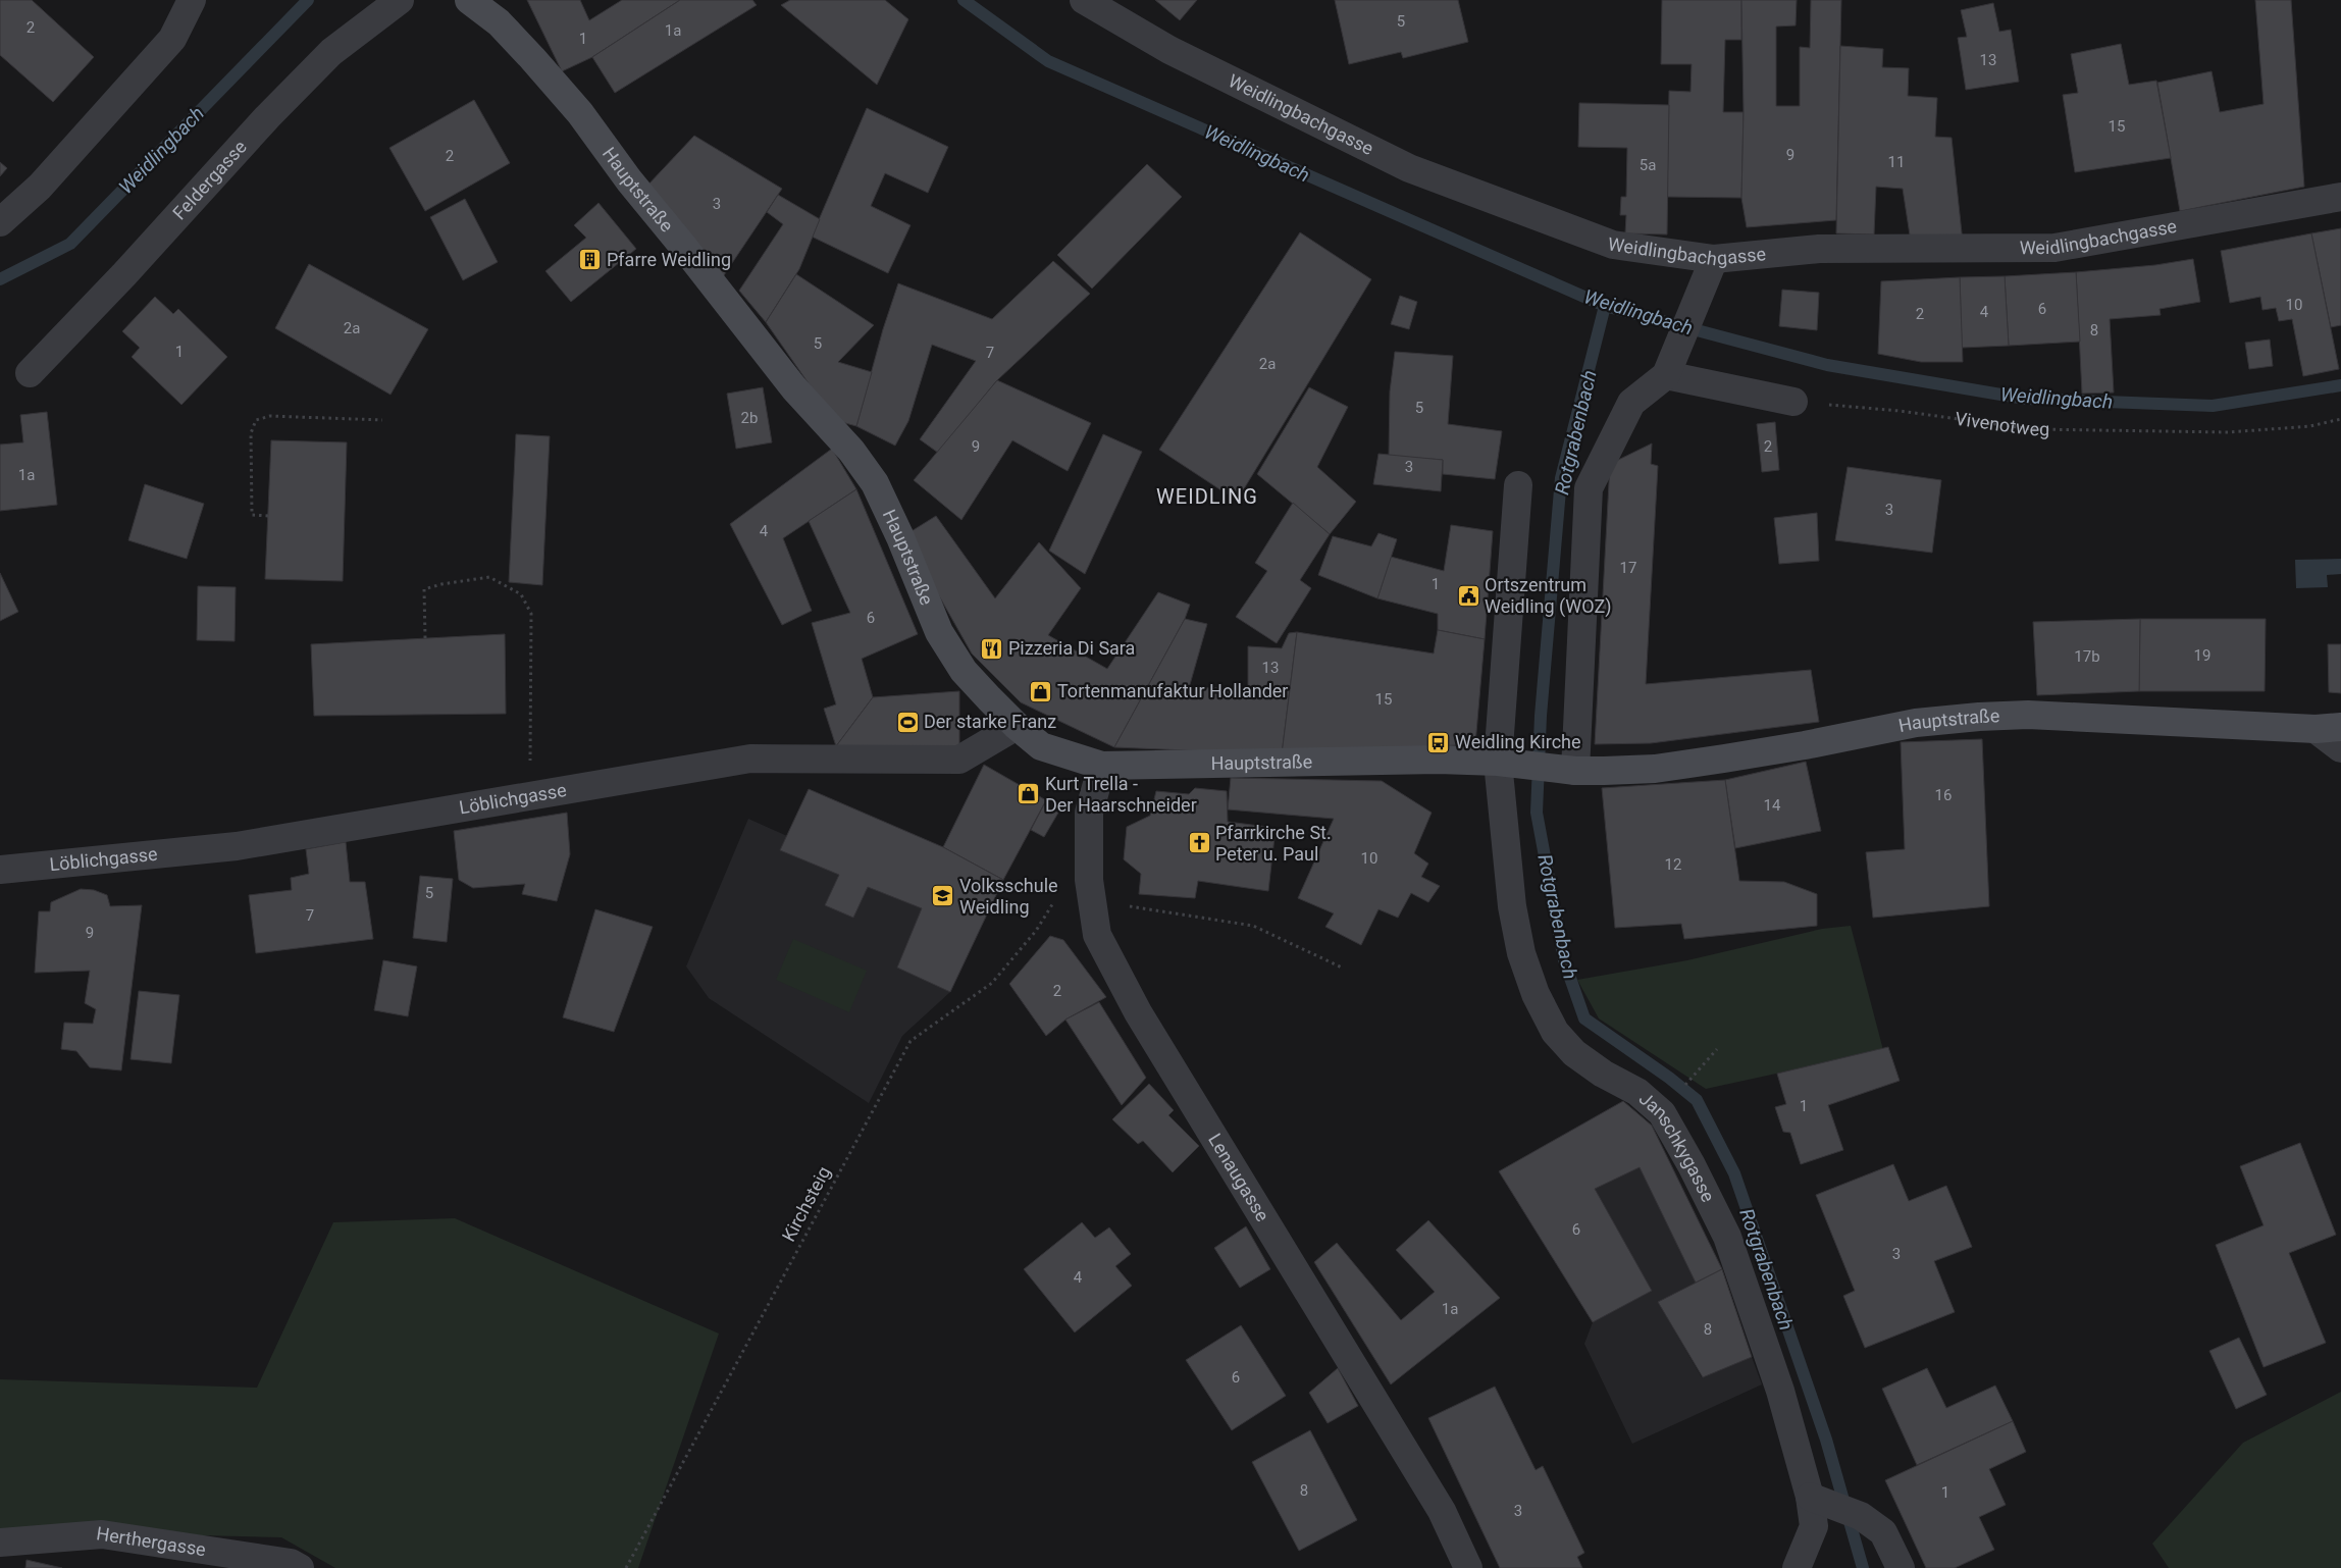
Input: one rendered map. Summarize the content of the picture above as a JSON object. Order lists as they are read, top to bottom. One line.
{"streets":{"main road":["Hauptstraße"],"street":["Weidlingbachgasse","Feldergasse","Löblichgasse","Janschkygasse","Lenaugasse","Herthergasse"],"path":["Vivenotweg","Kirchsteig"]},"crossings":[["Hauptstraße","Löblichgasse"],["Hauptstraße","Janschkygasse"],["Hauptstraße","Lenaugasse"]],"districts":["WEIDLING"],"water":["Weidlingbach","Rotgrabenbach"],"places":{"building":["Pfarre Weidling"],"public building":["Ortszentrum Weidling (WOZ)"],"restaurant":["Pizzeria Di Sara"],"shop":["Tortenmanufaktur Hollander","Kurt Trella - Der Haarschneider"],"sports":["Der starke Franz"],"bus stop":["Weidling Kirche"],"church":["Pfarrkirche St. Peter u. Paul"],"school or university":["Volksschule Weidling"]},"house_numbers":["5","2","1a","1","13","15","9","2","11","5a","3","10","6","4","2","2a","8","5","1","7","2a","5","2b","9","2","3","1a","3","4","17","1","6","19","17b","13","15","16","14","10","12","5","7","9","2","1","6","3","4","1a","8","6","8","1","3"]}
